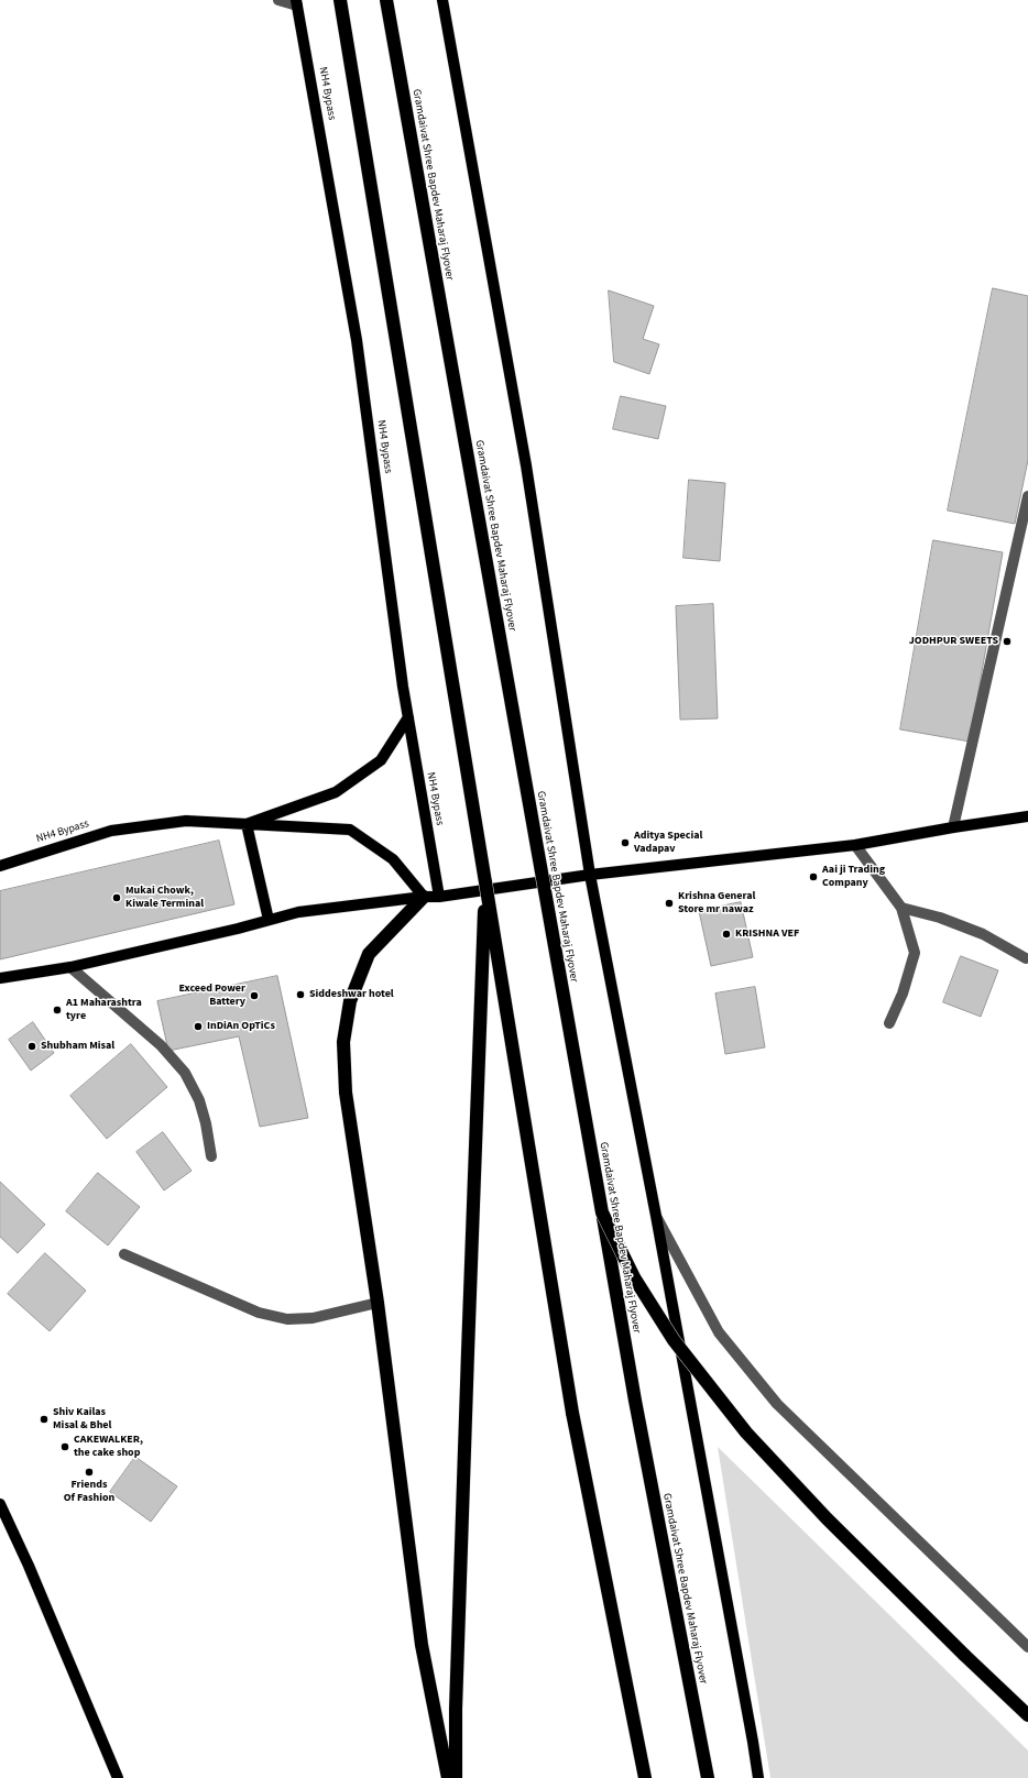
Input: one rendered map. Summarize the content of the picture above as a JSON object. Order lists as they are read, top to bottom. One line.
{"streets":{"highway":["Gramdaivat Shree Bapdev Maharaj Flyover"],"main road":["NH4 Bypass"]},"places":["JODHPUR SWEETS","Aditya Special Vadapav","Aai ji Trading Company","Mukai Chowk, Kiwale Terminal","Krishna General Store mr nawaz","KRISHNA VEF","Siddeshwar hotel","Exceed Power Battery","A1 Maharashtra tyre","InDiAn OpTiCs","Shubham Misal","Shiv Kailas Misal & Bhel","CAKEWALKER, the cake shop","Friends Of Fashion"]}
